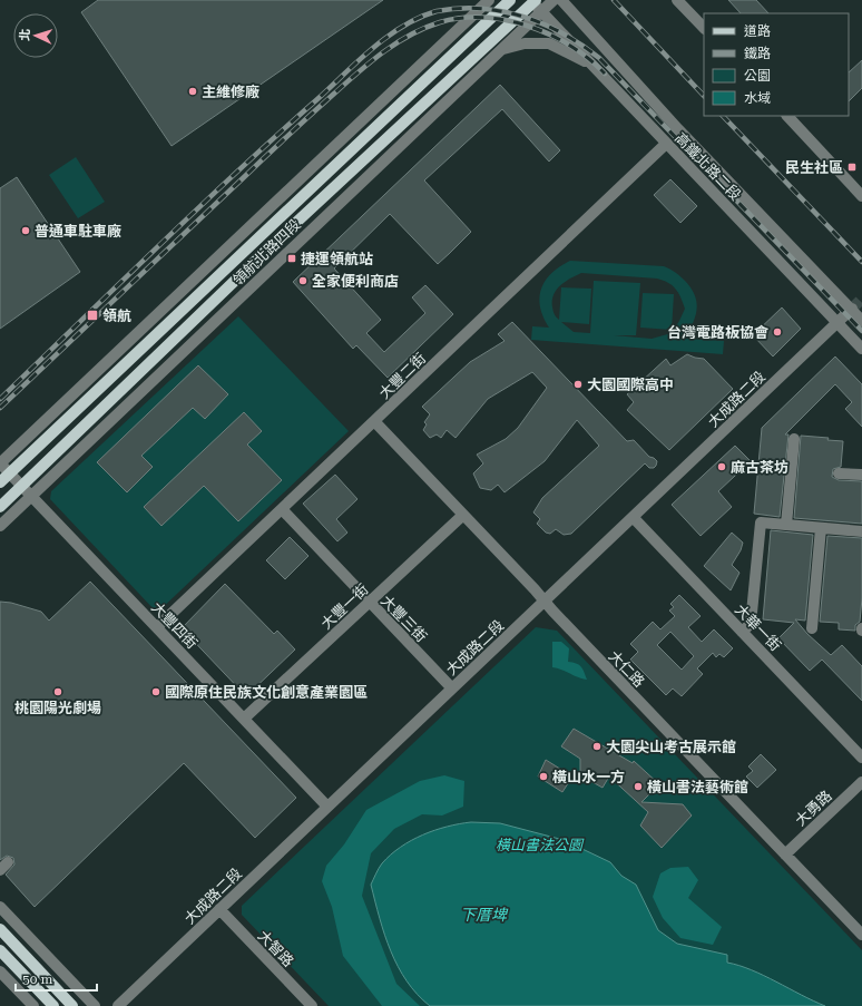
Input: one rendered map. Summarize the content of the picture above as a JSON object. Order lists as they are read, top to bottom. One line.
{"streets":{"main road":["領航北路四段"],"street":["高鐵北路二段","大豐二街","大成路二段","大豐一街","大豐三街","大豐四街","大華一街","大仁路","大勇路","大智路"]},"crossings":[["高鐵北路二段","領航北路四段"],["高鐵北路二段","大豐二街"],["高鐵北路二段","大成路二段"],["領航北路四段","大豐四街"],["大豐二街","大豐三街"],["大豐二街","大豐四街"],["大豐二街","大仁路"],["大成路二段","大豐三街"],["大成路二段","大豐四街"],["大成路二段","大華一街"],["大成路二段","大仁路"],["大成路二段","大智路"],["大豐一街","大豐三街"],["大豐一街","大豐四街"],["大豐一街","大仁路"],["大仁路","大勇路"]],"water":["下厝埤"],"parks":["橫山書法公園"],"places":{"other":["主維修廠","普通車駐車廠","全家便利商店","台灣電路板協會","大園國際高中","麻古茶坊","桃園陽光劇場","國際原住民族文化創意產業園區","大園尖山考古展示館","橫山水一方","橫山書法藝術館"],"transit":["民生社區","捷運領航站","領航"]},"legend":["道路","鐵路","公園","水域"],"scale_bar":"50 m","north":"left"}
